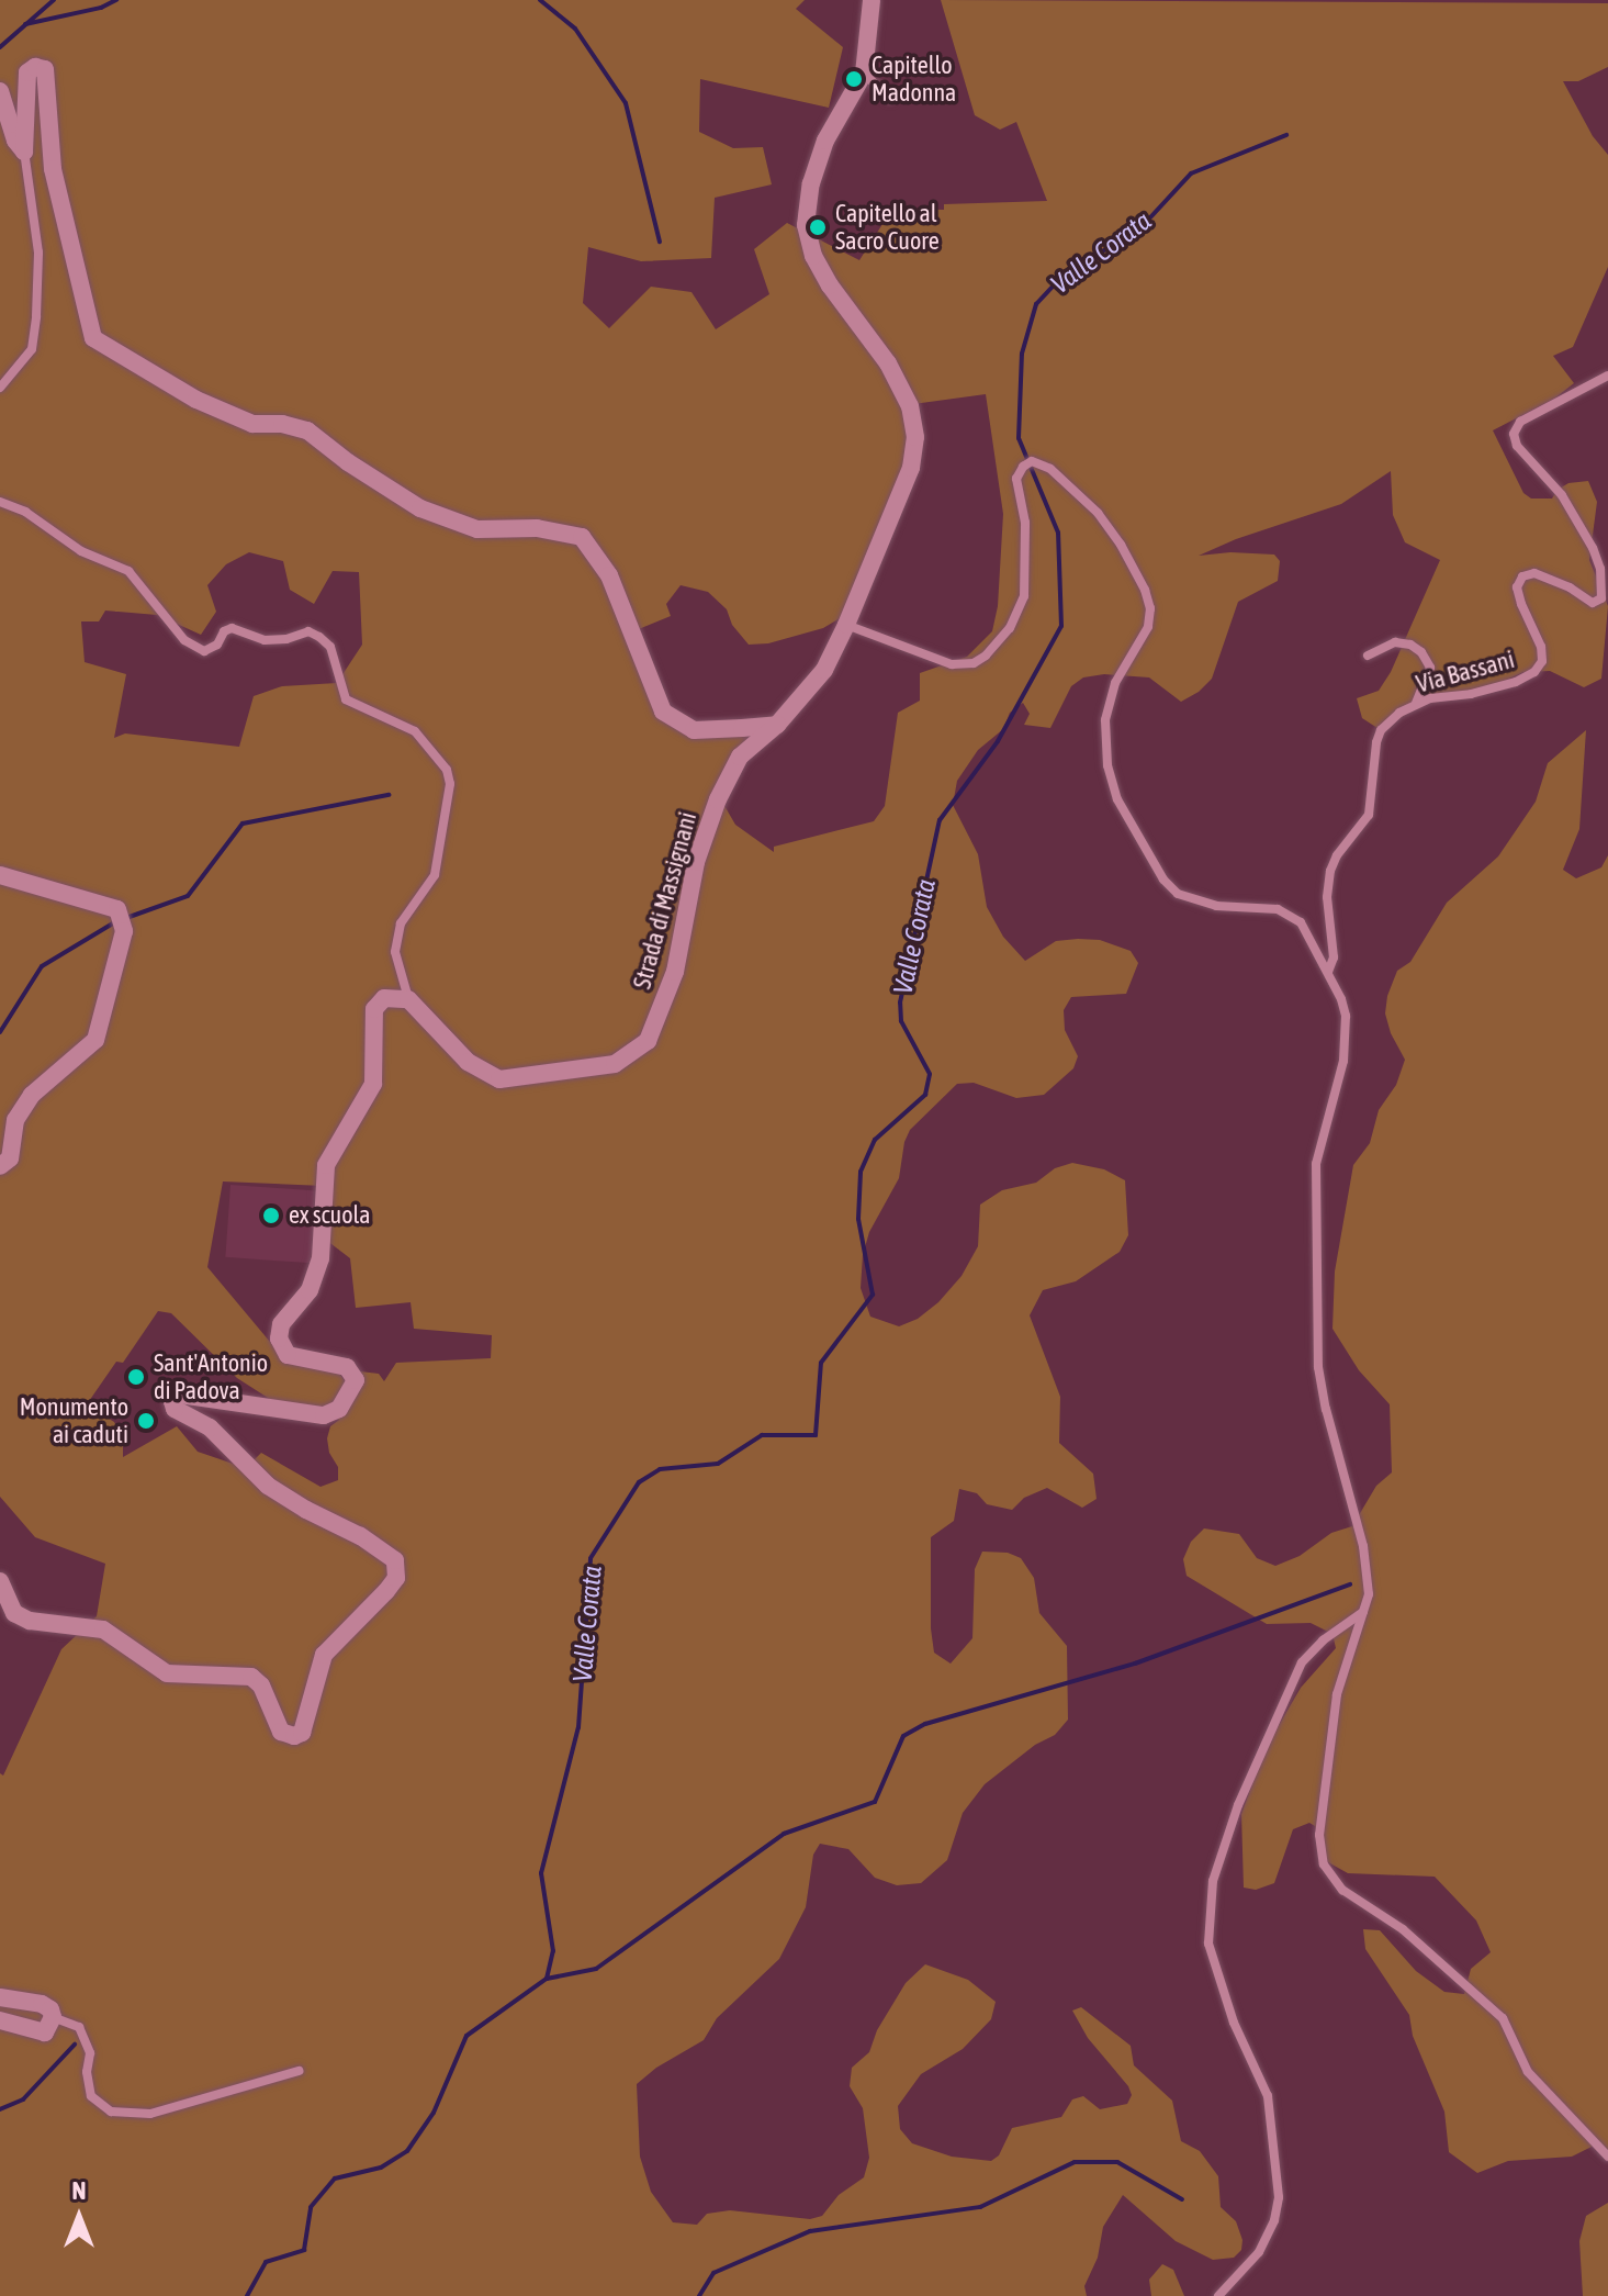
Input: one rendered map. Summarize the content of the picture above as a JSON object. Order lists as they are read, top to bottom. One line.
{"streets":{"street":["Via Bassani","Strada di Massignani"]},"water":["Valle Corata"],"places":["Capitello Madonna","Capitello al Sacro Cuore","ex scuola","Sant'Antonio di Padova","Monumento ai caduti"],"north":"top"}
